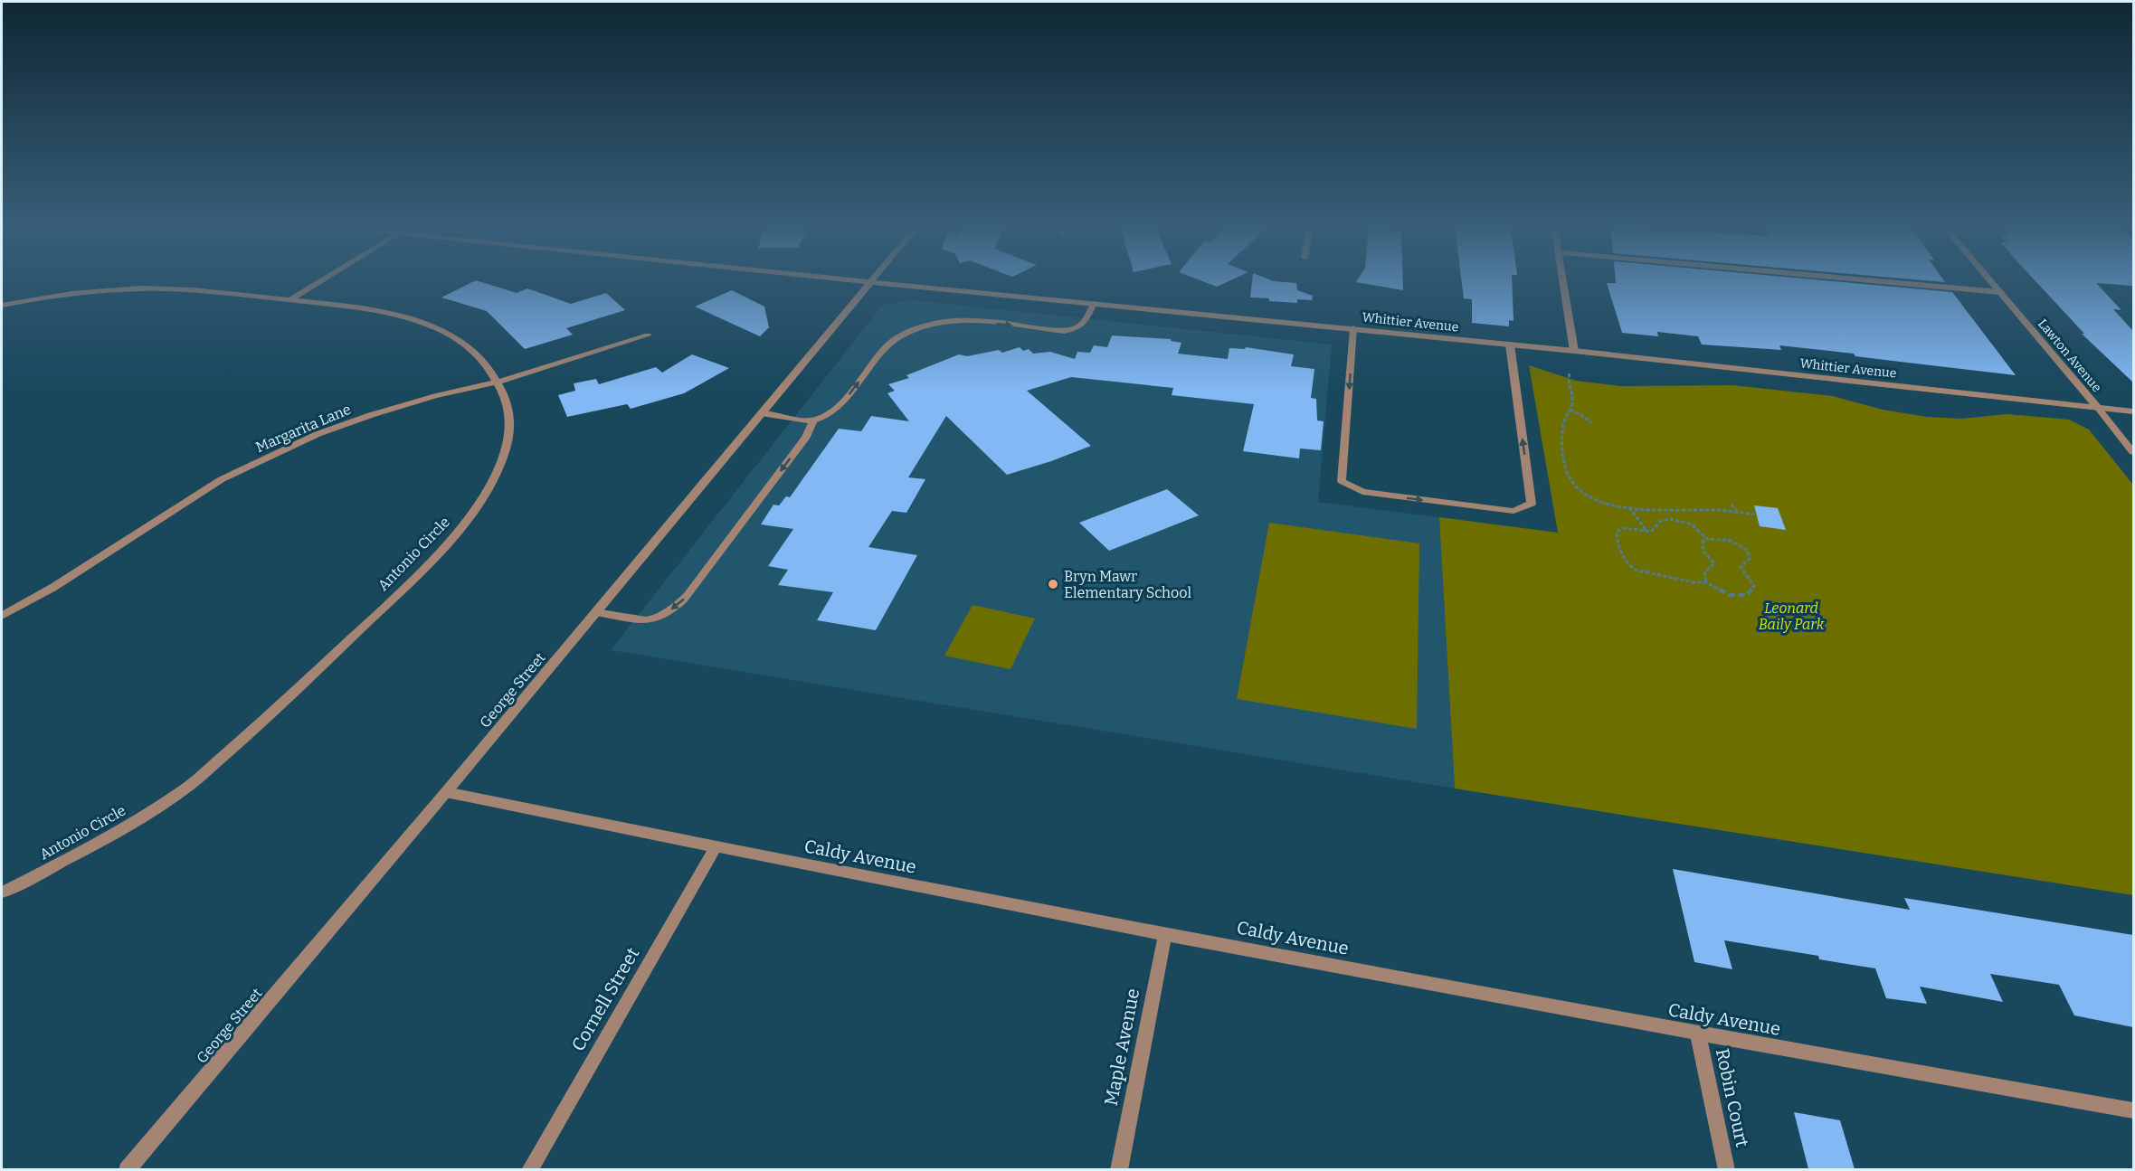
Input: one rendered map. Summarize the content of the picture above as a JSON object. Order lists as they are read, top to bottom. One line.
{"streets":{"street":["Whittier Avenue","Lawton Avenue","Margarita Lane","Antonio Circle","George Street","Caldy Avenue","Cornell Street","Maple Avenue","Robin Court"]},"crossings":[["Whittier Avenue","Lawton Avenue"],["Whittier Avenue","George Street"],["Margarita Lane","Antonio Circle"],["George Street","Caldy Avenue"],["Caldy Avenue","Cornell Street"],["Caldy Avenue","Maple Avenue"],["Caldy Avenue","Robin Court"]],"parks":["Leonard Baily Park"],"places":["Bryn Mawr Elementary School"]}
